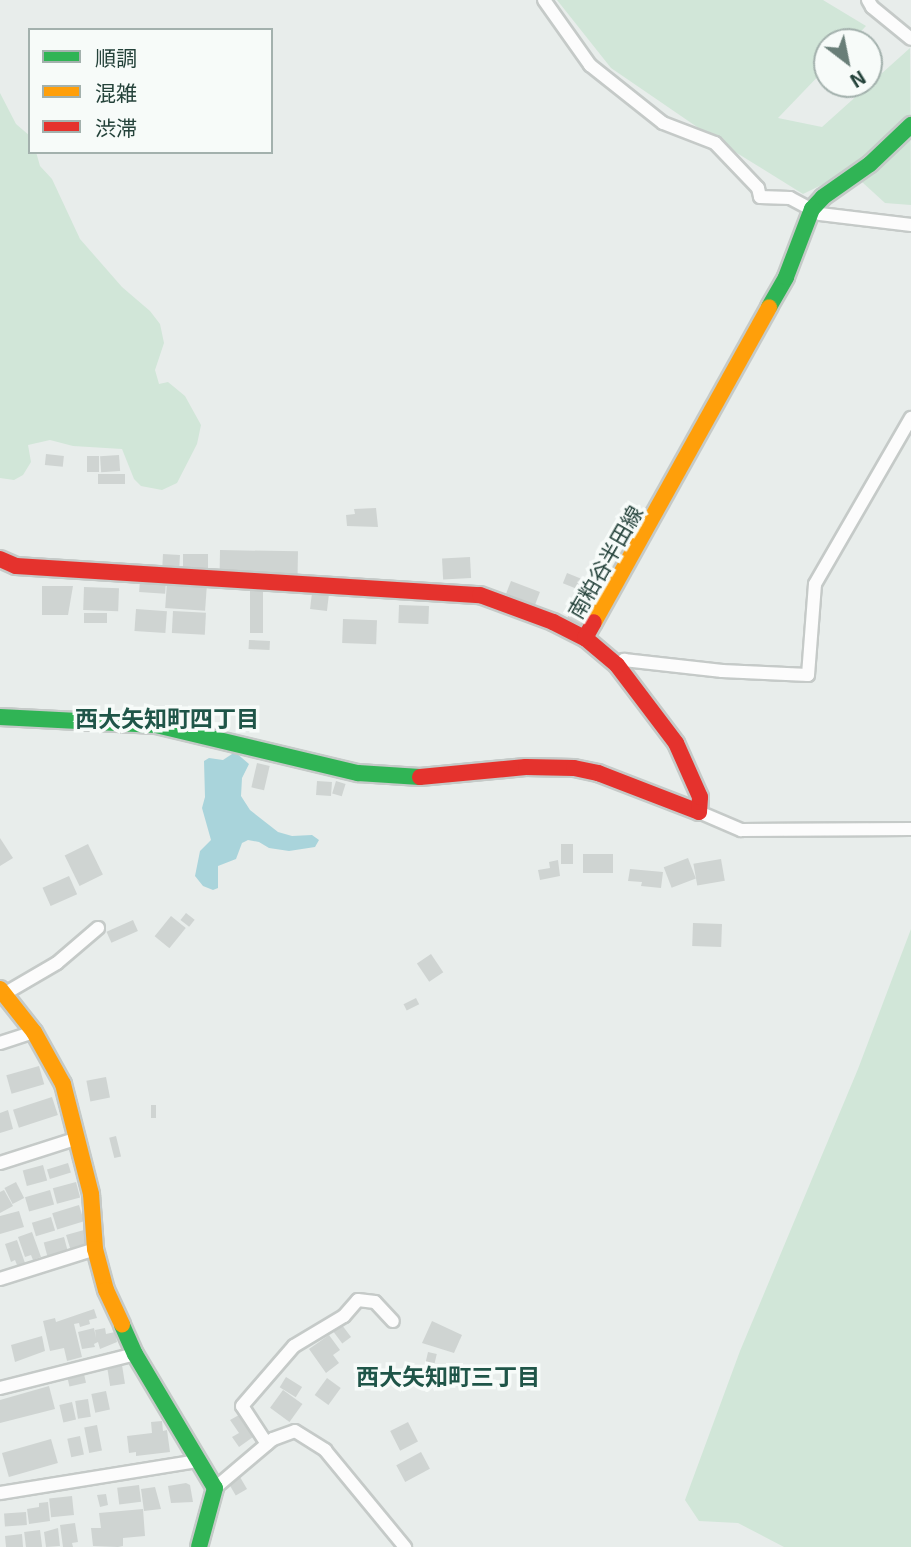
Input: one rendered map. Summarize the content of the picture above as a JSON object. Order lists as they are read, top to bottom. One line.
{"streets":{"main road":["南粕谷半田線"]},"districts":["西大矢知町四丁目","西大矢知町三丁目"],"legend":["順調","混雑","渋滞"],"north":"bottom right"}
